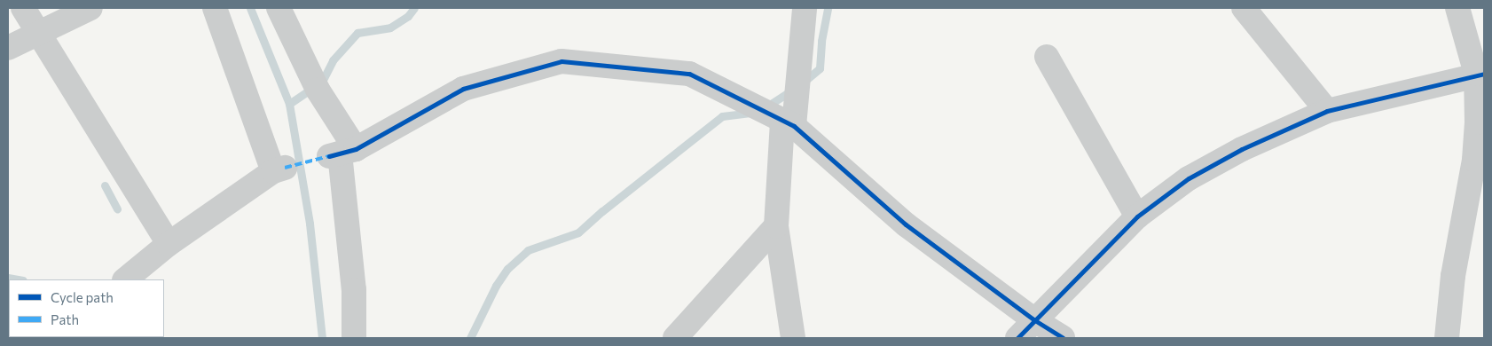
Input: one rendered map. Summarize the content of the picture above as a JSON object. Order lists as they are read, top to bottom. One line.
{"legend":["Cycle path","Path"]}
